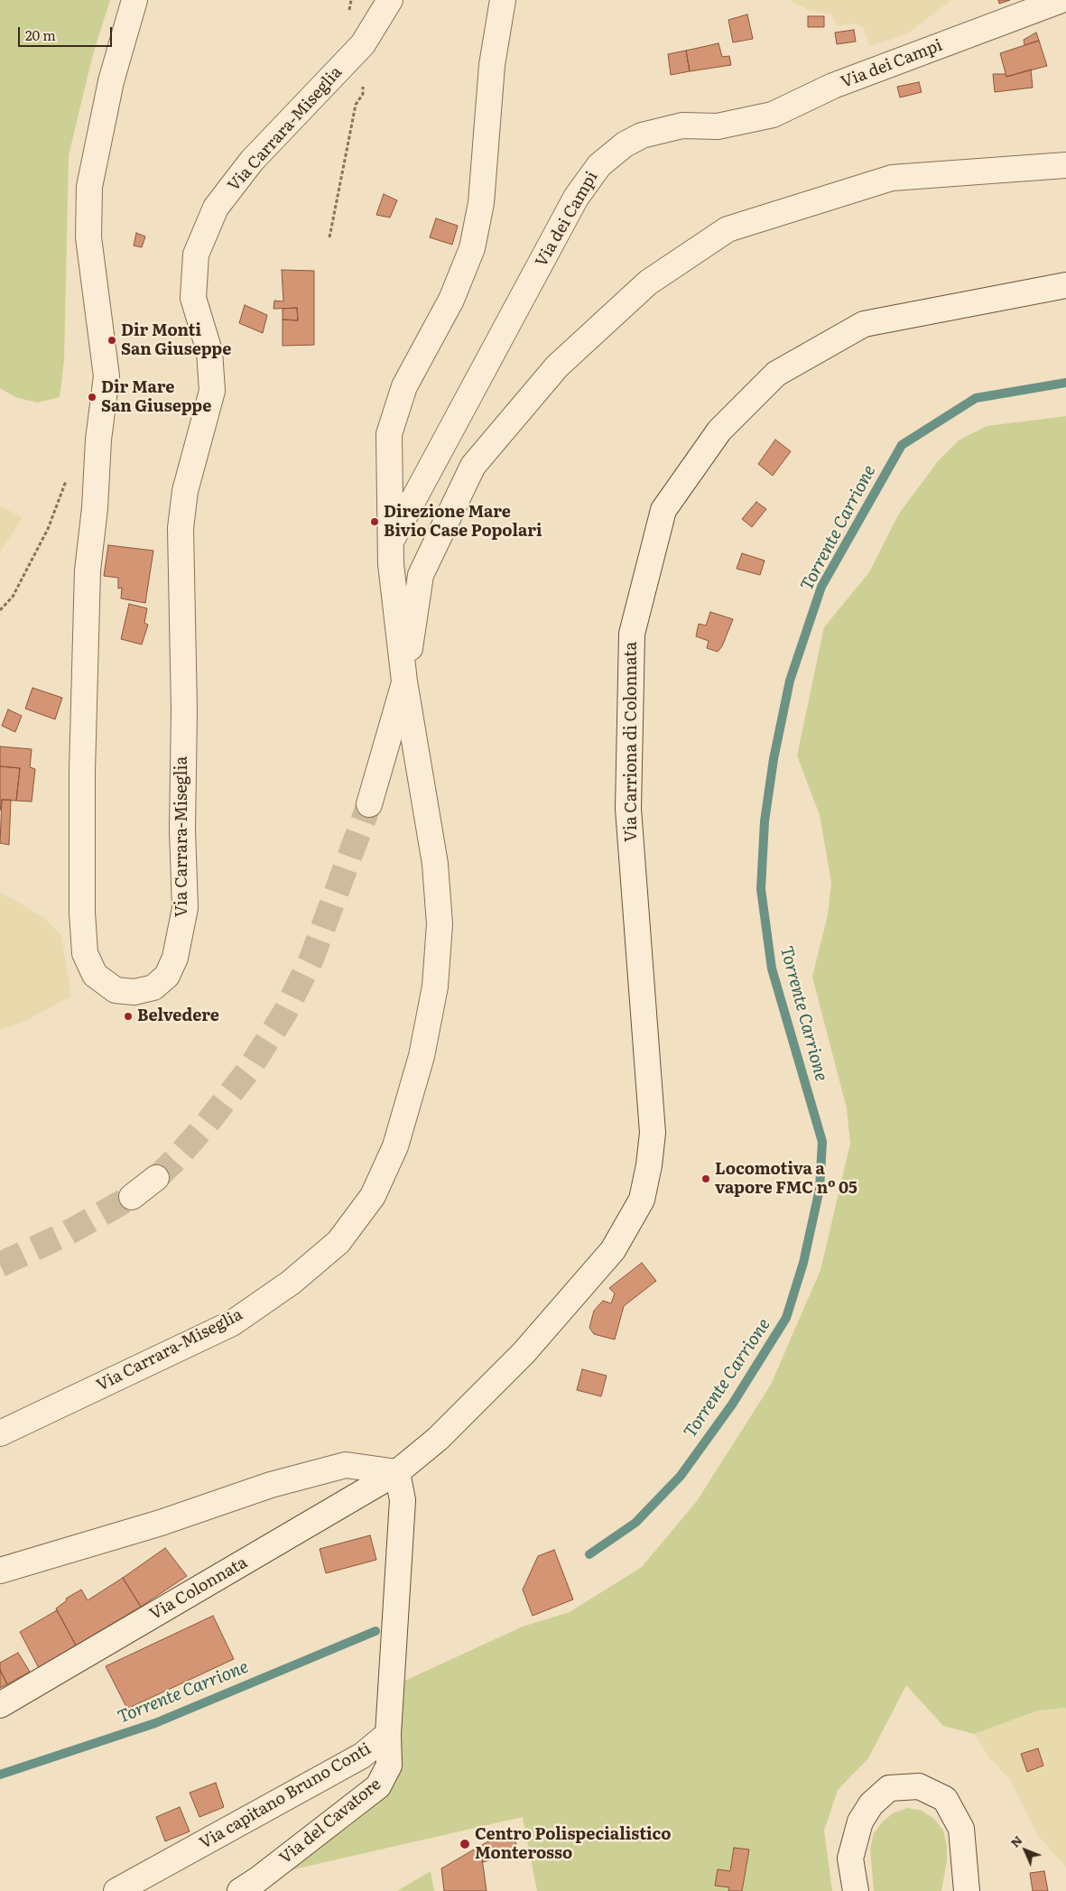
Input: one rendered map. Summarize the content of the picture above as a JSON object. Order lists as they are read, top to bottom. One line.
{"streets":{"street":["Via dei Campi","Via Carrara-Miseglia","Via Carriona di Colonnata","Via Colonnata","Via capitano Bruno Conti","Via del Cavatore"]},"crossings":[["Via dei Campi","Via Carrara-Miseglia"],["Via Carriona di Colonnata","Via Colonnata"],["Via Carriona di Colonnata","Via capitano Bruno Conti"],["Via Colonnata","Via capitano Bruno Conti"],["Via capitano Bruno Conti","Via del Cavatore"]],"water":["Torrente Carrione"],"places":["Dir Monti San Giuseppe","Dir Mare San Giuseppe","Direzione Mare Bivio Case Popolari","Belvedere","Locomotiva a vapore FMC nº 05","Centro Polispecialistico Monterosso"],"scale_bar":"20 m","north":"top left"}
